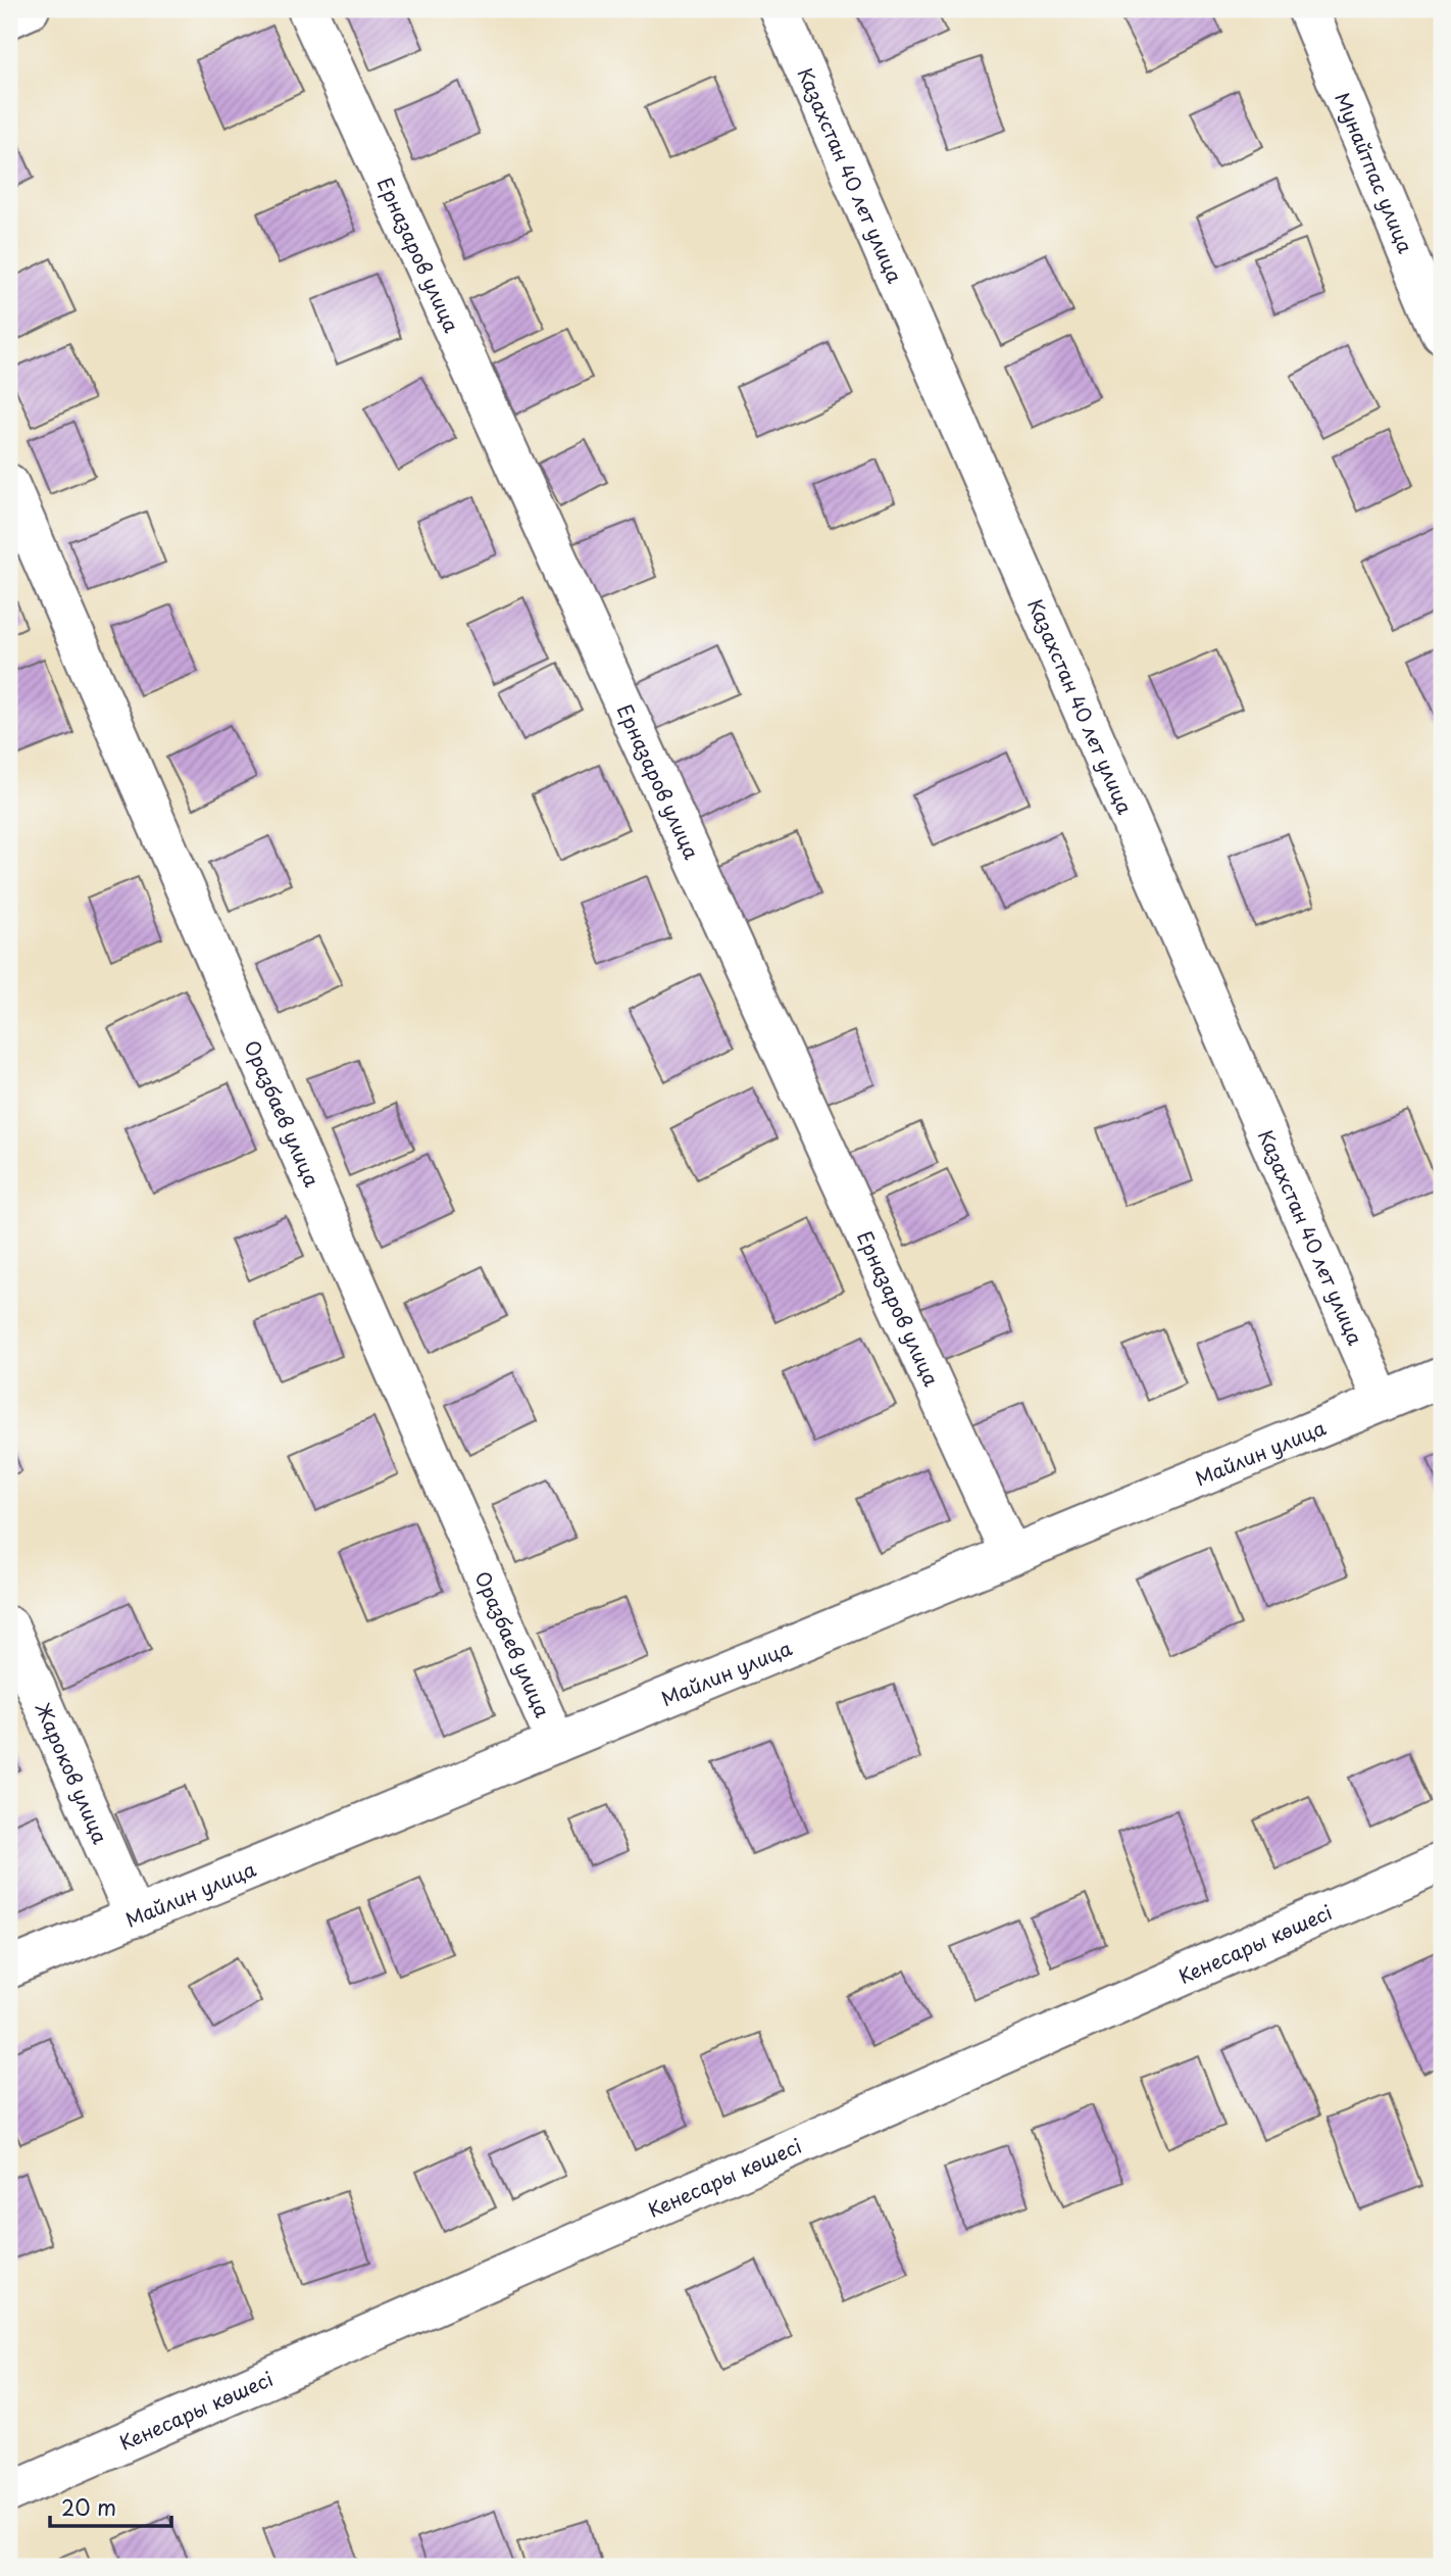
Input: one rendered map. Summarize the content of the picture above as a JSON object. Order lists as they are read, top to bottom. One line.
{"streets":{"street":["Мунайтпас улица","Казахстан 40 лет улица","Ерназаров улица","Оразбаев улица","Майлин улица","Жароков улица","Кенесары көшесі"]},"crossings":[["Казахстан 40 лет улица","Майлин улица"],["Ерназаров улица","Майлин улица"],["Оразбаев улица","Майлин улица"],["Майлин улица","Жароков улица"]],"scale_bar":"20 m"}
